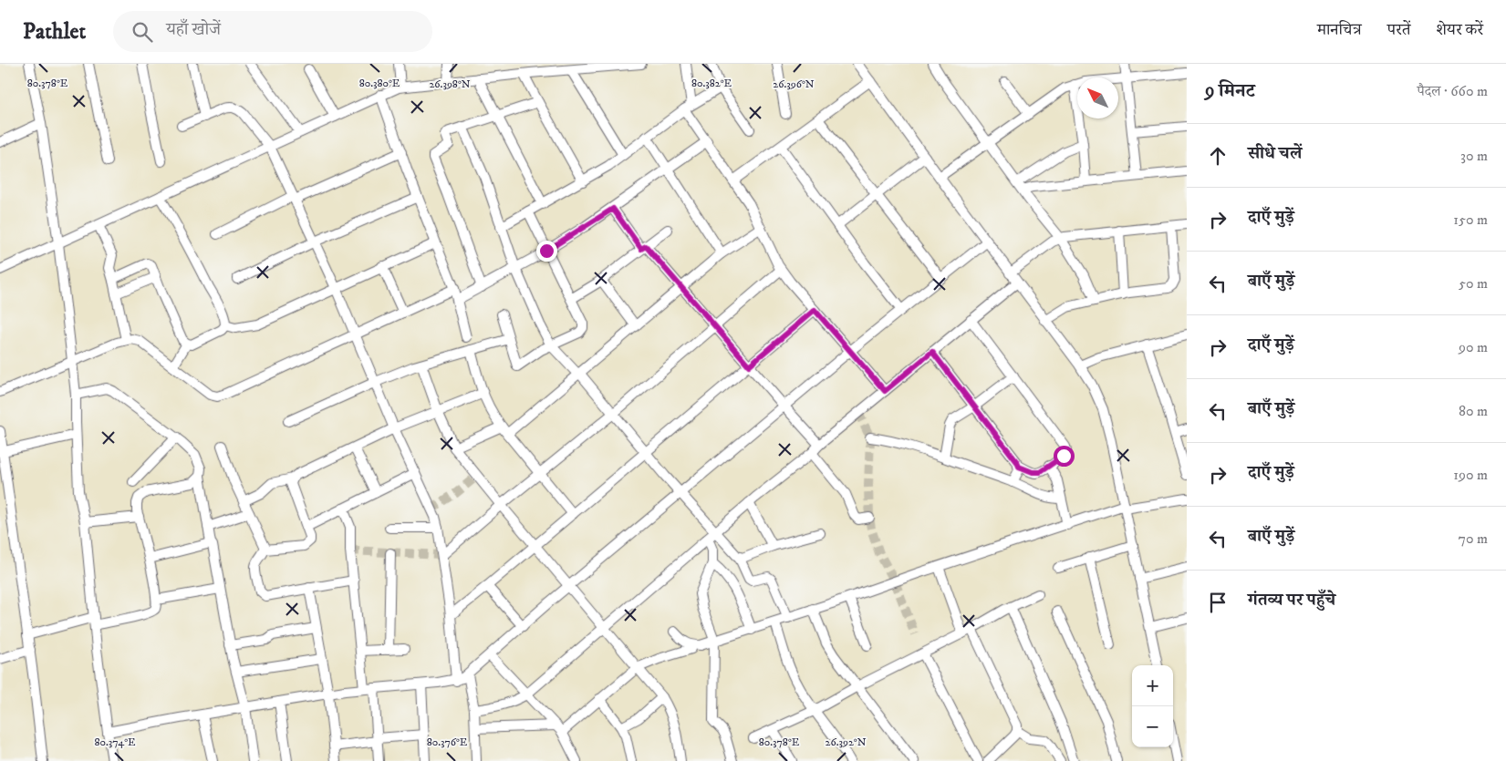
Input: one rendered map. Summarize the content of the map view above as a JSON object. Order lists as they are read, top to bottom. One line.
{"north":"top left","page":{"header":"Pathlet","search":"यहाँ खोजें","nav":["मानचित्र","परतें","शेयर करें"],"heading":["9 मिनट","पैदल · 660 m"],"list":[["सीधे चलें","30 m"],["दाएँ मुड़ें","150 m"],["बाएँ मुड़ें","50 m"],["दाएँ मुड़ें","90 m"],["बाएँ मुड़ें","80 m"],["दाएँ मुड़ें","190 m"],["बाएँ मुड़ें","70 m"],"गंतव्य पर पहुँचे"],"map_buttons":["+","−"]},"coordinates":["80.378°E","80.380°E","80.382°E","26.398°N","26.396°N","26.392°N","80.374°E","80.376°E"]}
